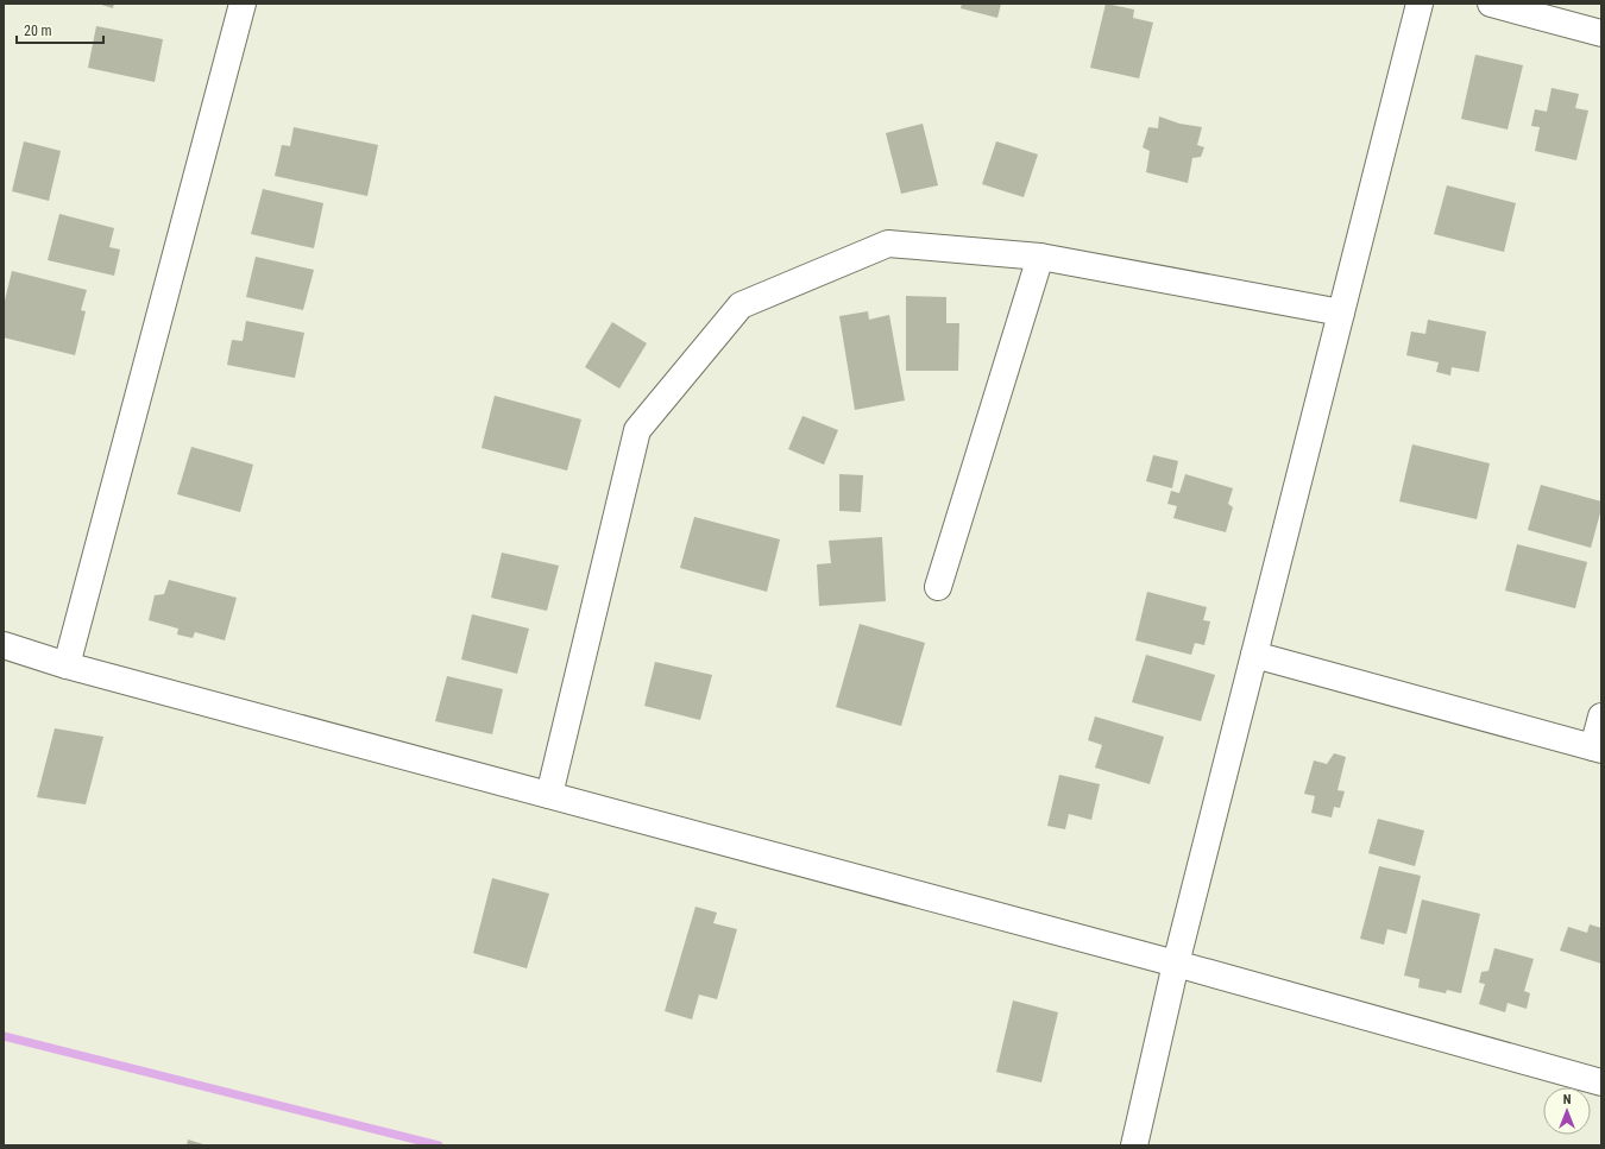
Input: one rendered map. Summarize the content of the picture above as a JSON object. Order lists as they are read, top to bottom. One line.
{"scale_bar":"20 m","north":"top"}
